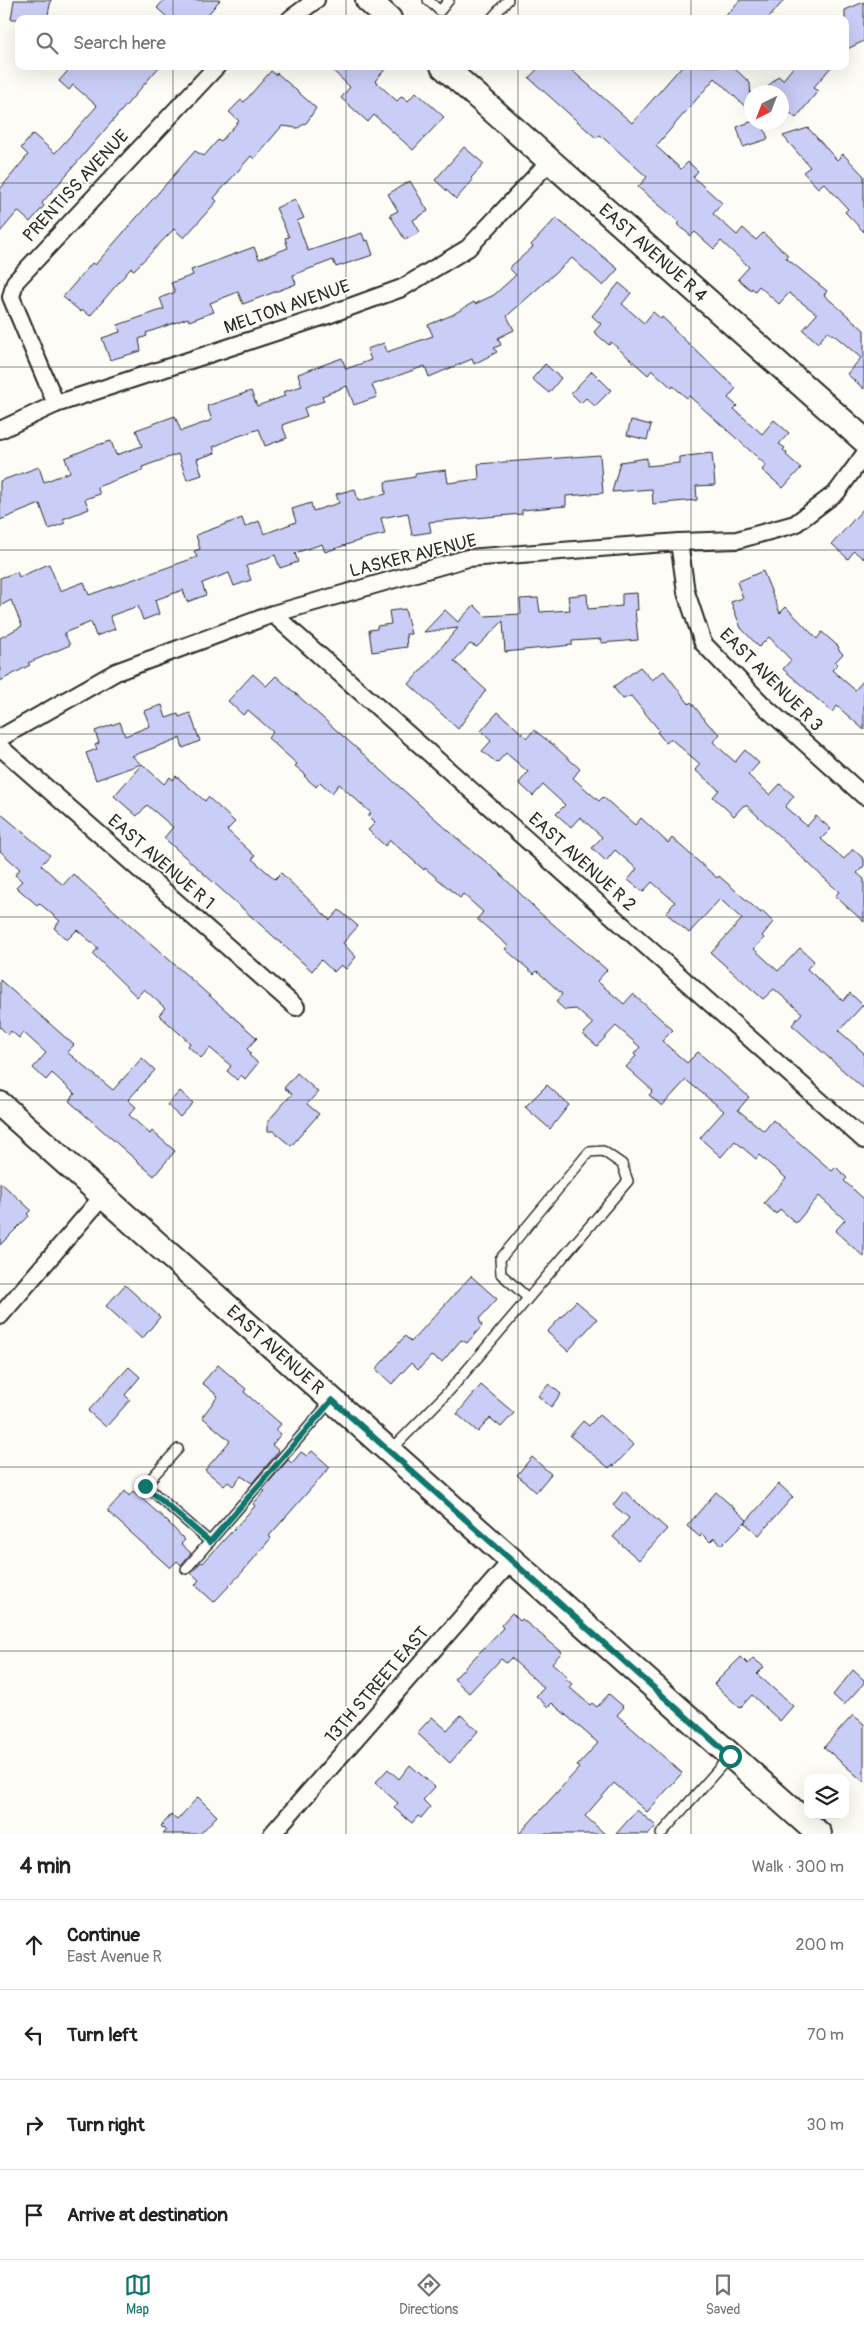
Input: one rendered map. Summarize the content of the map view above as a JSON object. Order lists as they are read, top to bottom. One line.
{"streets":{"main road":["EAST AVENUE R 4","EAST AVENUE R"],"street":["PRENTISS AVENUE","MELTON AVENUE","LASKER AVENUE","EAST AVENUE R 3","EAST AVENUE R 1","EAST AVENUE R 2","13TH STREET EAST"]},"crossings":[["PRENTISS AVENUE","MELTON AVENUE"],["EAST AVENUE R 4","MELTON AVENUE"],["LASKER AVENUE","EAST AVENUE R 3"],["LASKER AVENUE","EAST AVENUE R 2"],["EAST AVENUE R","13TH STREET EAST"]],"north":"bottom left","page":{"search":"Search here","heading":["4 min","Walk · 300 m"],"list":[["Continue","East Avenue R","200 m"],["Turn left","70 m"],["Turn right","30 m"],"Arrive at destination"],"nav":["Map","Directions","Saved"]}}
